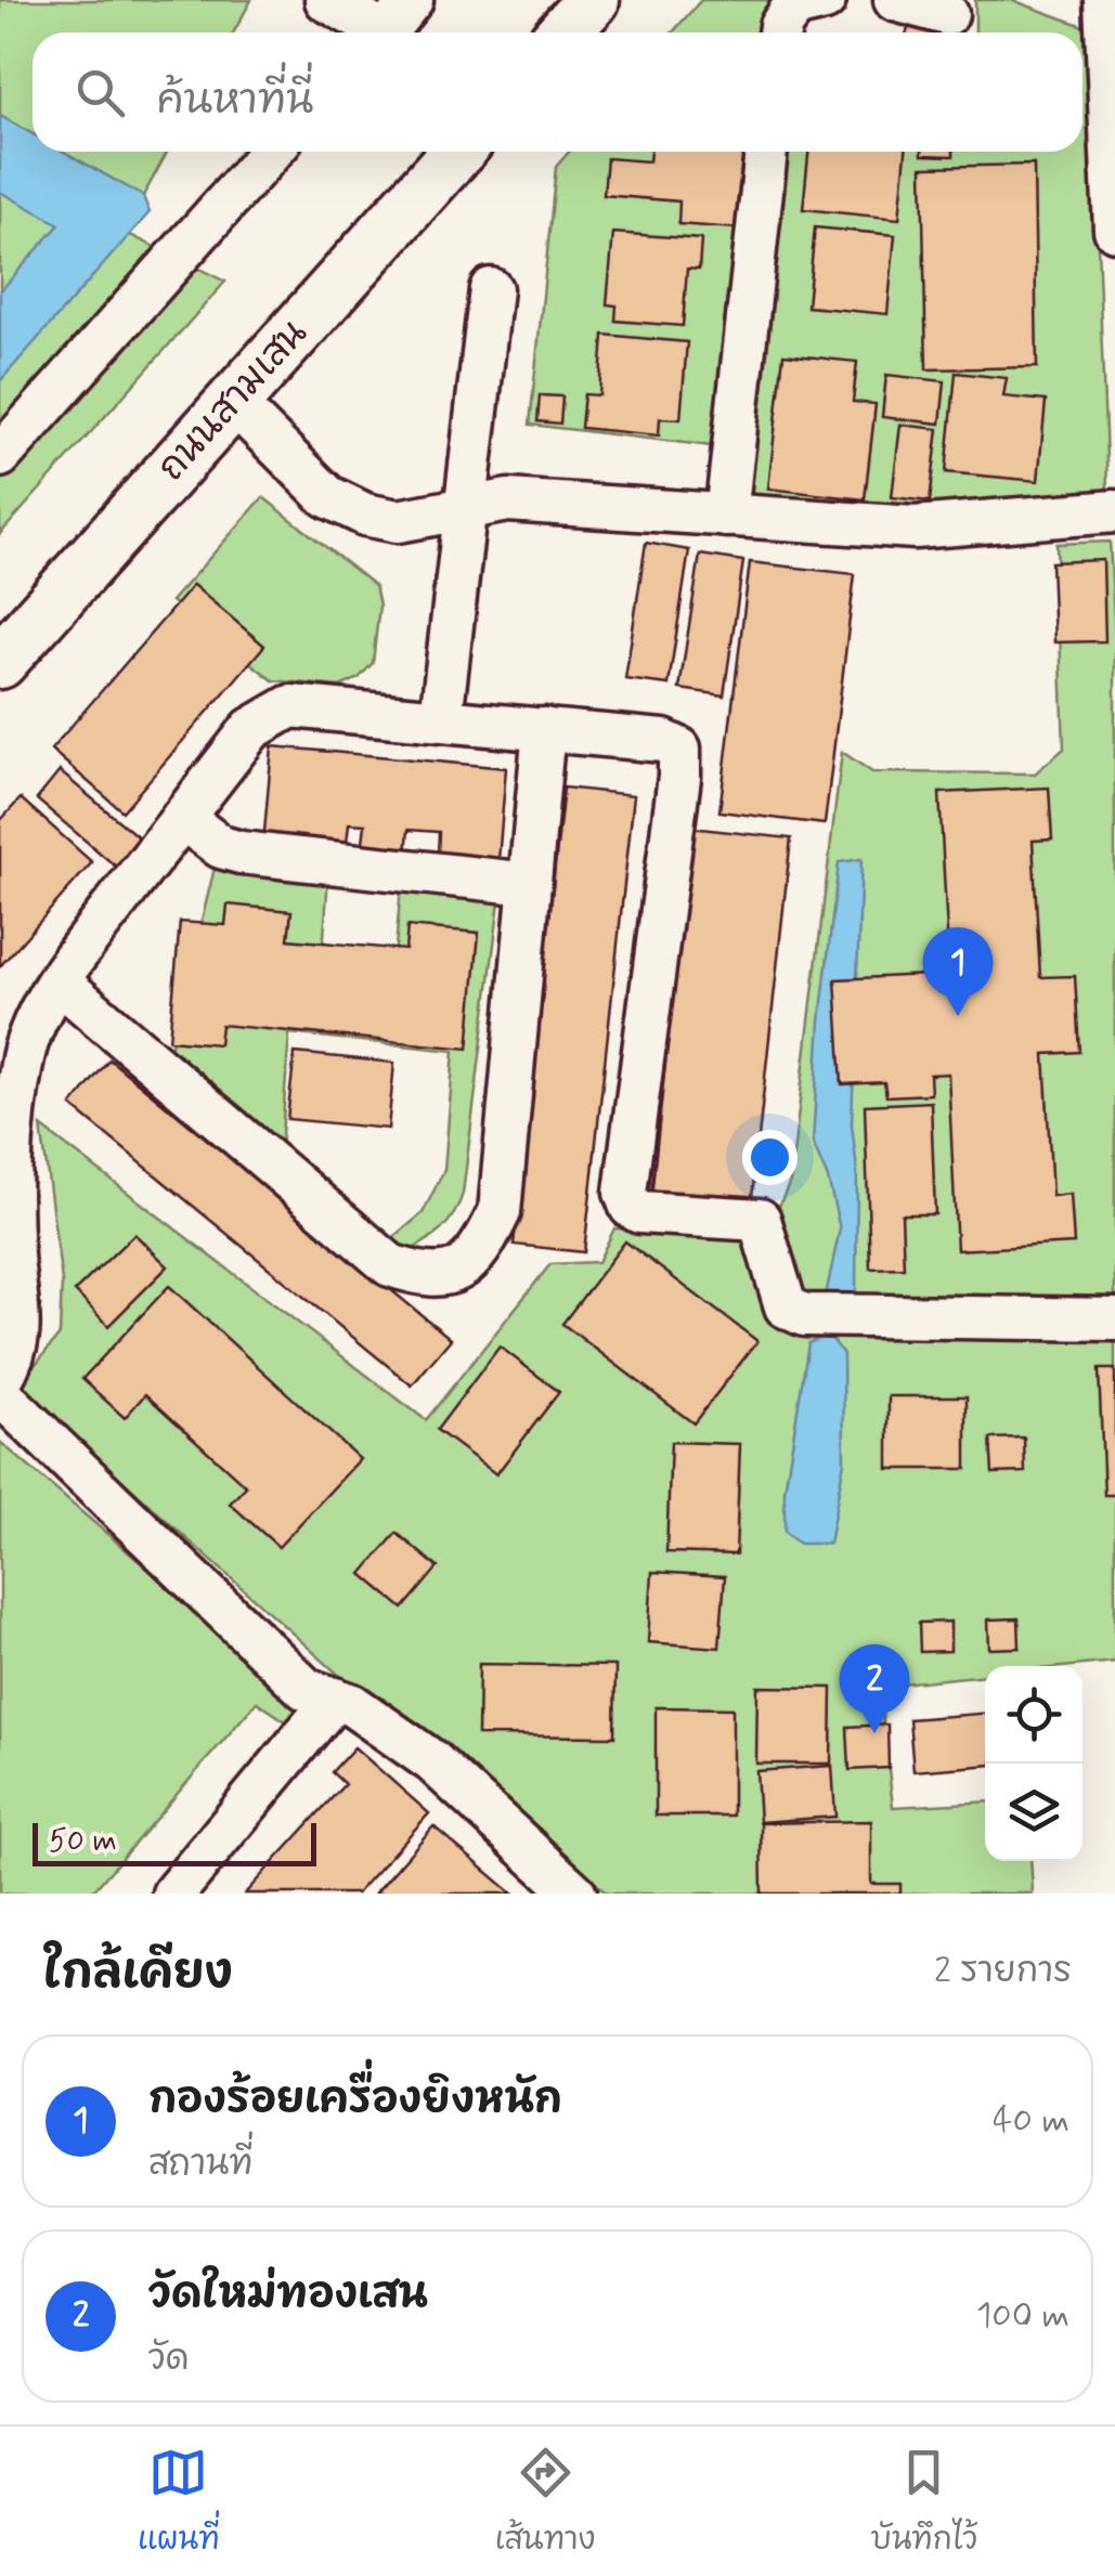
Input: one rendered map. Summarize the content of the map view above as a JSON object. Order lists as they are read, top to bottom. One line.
{"streets":{"main road":["ถนนสามเสน"]},"scale_bar":"50 m","page":{"search":"ค้นหาที่นี่","pins":["1","2"],"scale":"50 m","heading":["ใกล้เคียง","2 รายการ"],"list":[{"mark":"1","name":"กองร้อยเครื่องยิงหนัก","note":"สถานที่","value":"40 m"},{"mark":"2","name":"วัดใหม่ทองเสน","note":"วัด","value":"100 m"}],"nav":["แผนที่","เส้นทาง","บันทึกไว้"]}}
